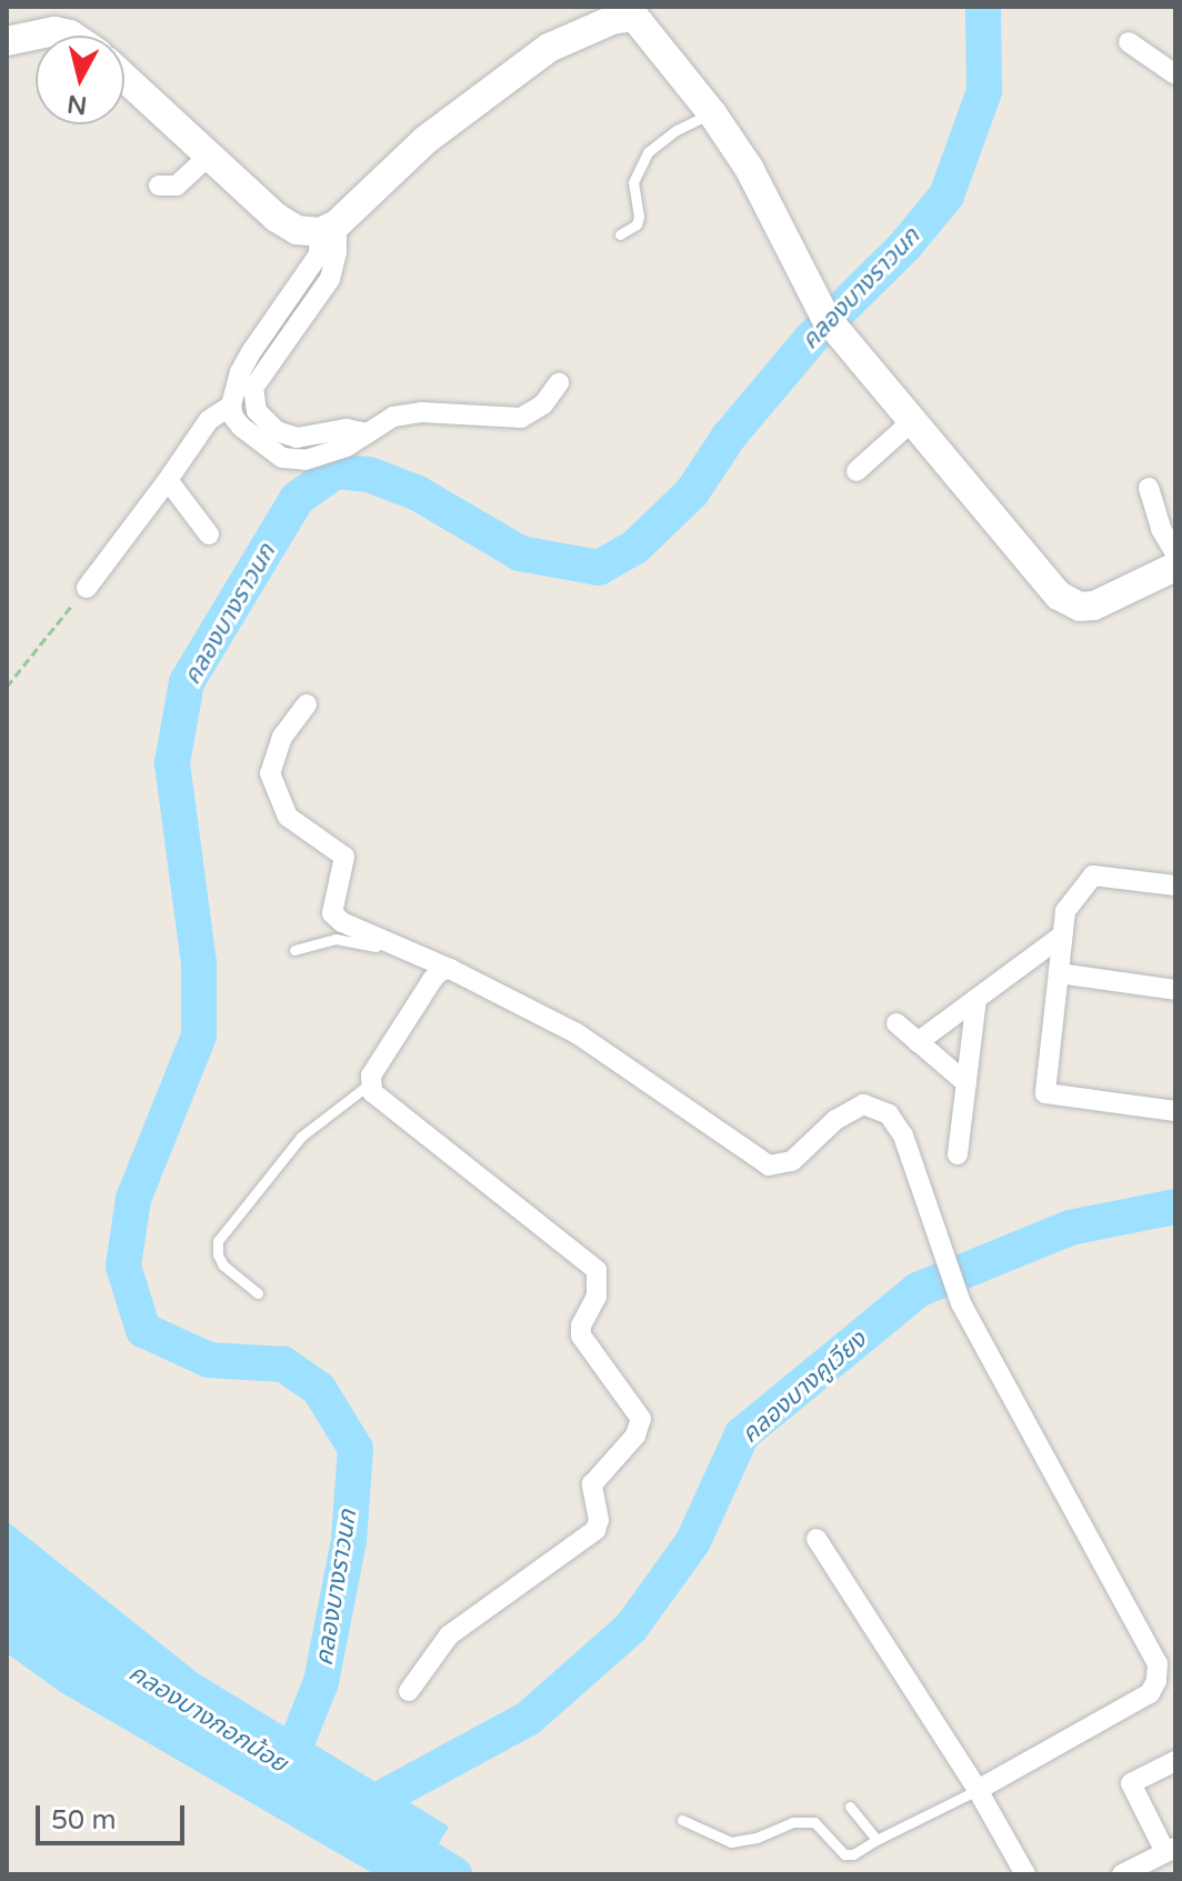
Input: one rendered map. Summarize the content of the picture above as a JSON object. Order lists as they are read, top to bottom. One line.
{"water":["คลองบางราวนก","คลองบางคูเวียง","คลองบางกอกน้อย"],"scale_bar":"50 m","north":"bottom"}
